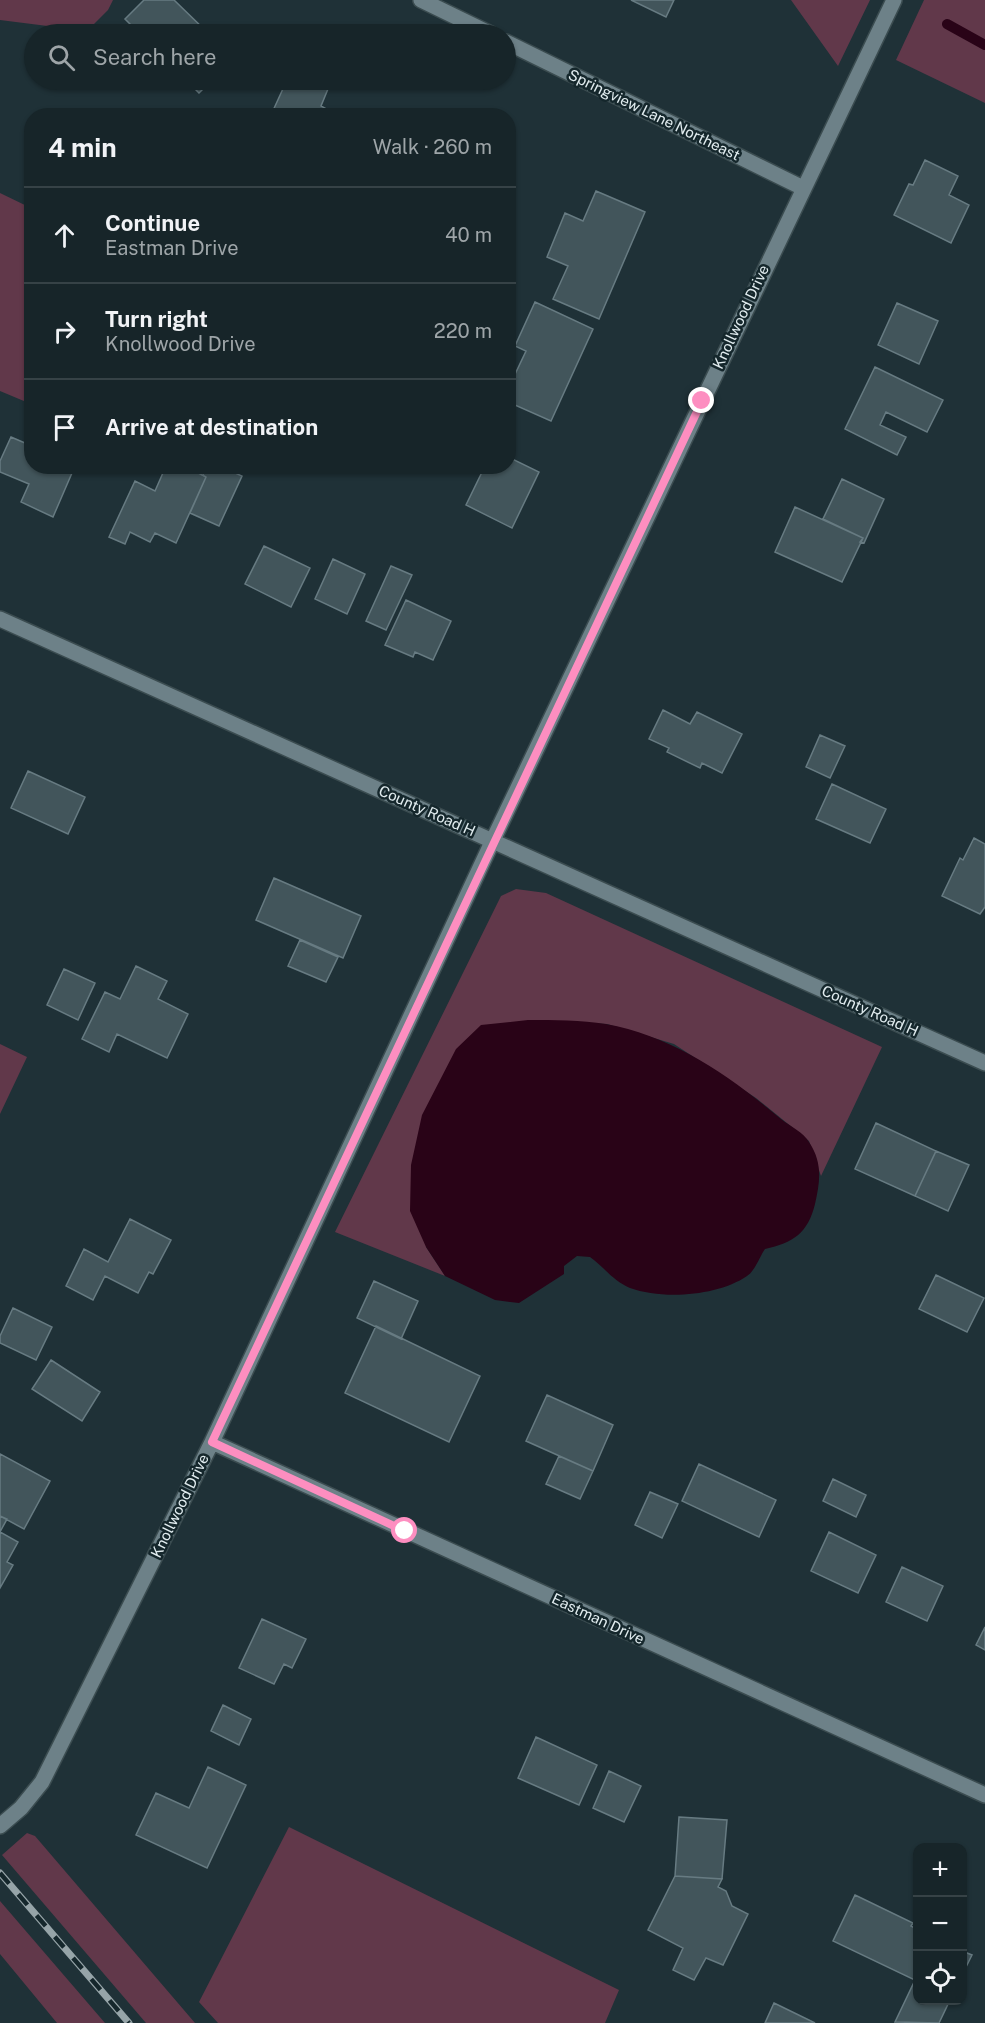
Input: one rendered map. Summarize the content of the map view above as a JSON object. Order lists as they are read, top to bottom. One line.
{"streets":{"street":["Springview Lane Northeast","Knollwood Drive","County Road H","Eastman Drive"]},"crossings":[["Springview Lane Northeast","Knollwood Drive"],["Knollwood Drive","County Road H"],["Knollwood Drive","Eastman Drive"]],"page":{"search":"Search here","heading":["4 min","Walk · 260 m"],"list":[["Continue","Eastman Drive","40 m"],["Turn right","Knollwood Drive","220 m"],"Arrive at destination"],"map_buttons":["+","−"]}}
